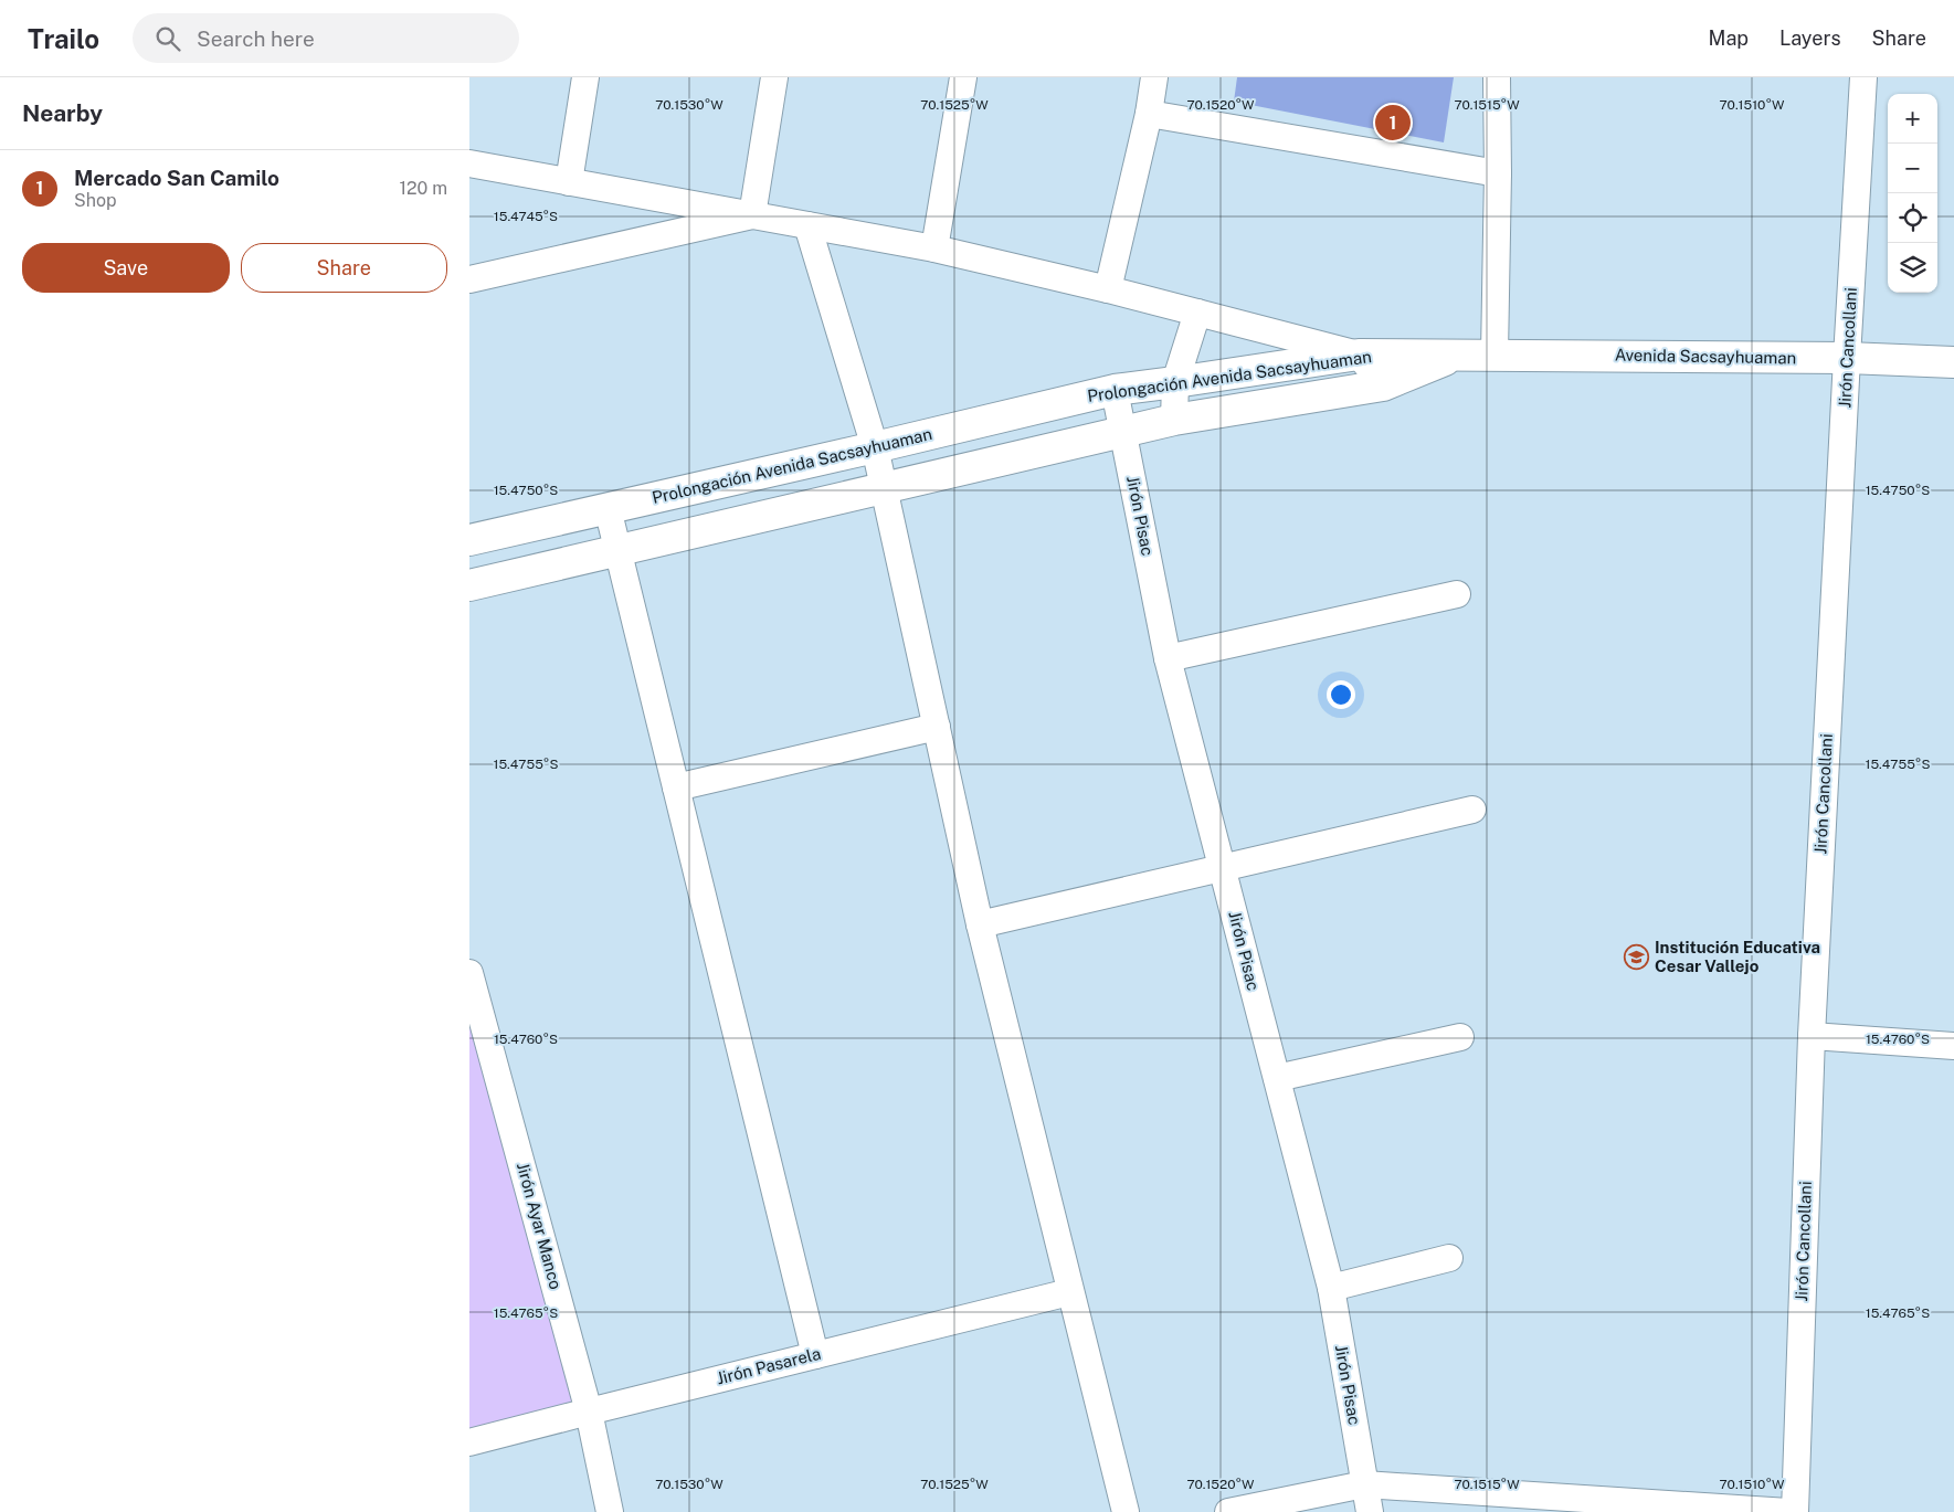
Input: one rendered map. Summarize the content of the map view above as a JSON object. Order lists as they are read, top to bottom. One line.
{"streets":{"street":["Jirón Cancollani","Avenida Sacsayhuaman","Prolongación Avenida Sacsayhuaman","Jirón Pisac","Jirón Ayar Manco","Jirón Pasarela"]},"crossings":[["Jirón Cancollani","Avenida Sacsayhuaman"],["Avenida Sacsayhuaman","Prolongación Avenida Sacsayhuaman"],["Prolongación Avenida Sacsayhuaman","Jirón Pisac"],["Jirón Ayar Manco","Jirón Pasarela"]],"places":{"school or university":["Institución Educativa Cesar Vallejo"]},"page":{"header":"Trailo","search":"Search here","nav":["Map","Layers","Share"],"heading":"Nearby","map_buttons":["+","−"],"pins":"1","list":[{"mark":"1","name":"Mercado San Camilo","note":"Shop","value":"120 m"}],"buttons":["Save","Share"]},"coordinates":["70.1530°W","70.1525°W","70.1520°W","70.1515°W","70.1510°W","15.4745°S","15.4750°S","15.4755°S","15.4760°S","15.4765°S"]}
